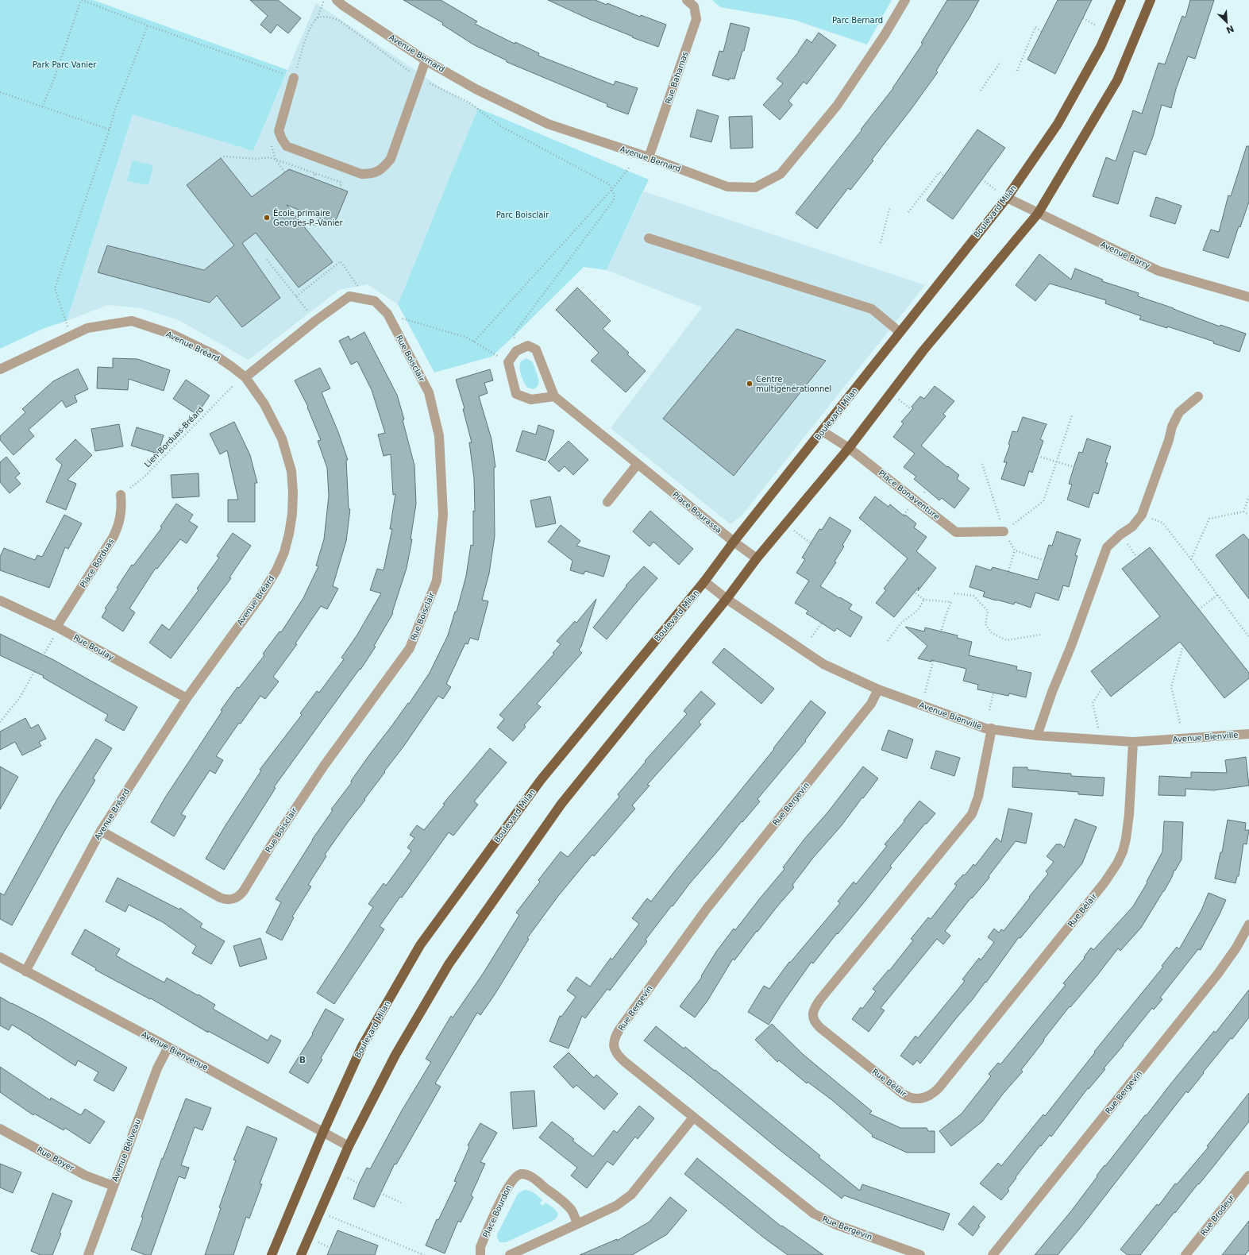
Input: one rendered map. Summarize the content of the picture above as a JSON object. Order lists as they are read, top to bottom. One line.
{"streets":{"main road":["Boulevard Milan"],"street":["Avenue Bernard","Rue Bahamas","Avenue Barry","Avenue Bréard","Rue Boisclair","Place Bonaventure","Place Bourassa","Place Borduas","Rue Boulay","Avenue Bienville","Rue Bergevin","Rue Bélair","Avenue Bienvenue","Avenue Béliveau","Rue Boyer","Place Bourdon","Rue Brodeur"],"path":["Lien Borduas-Bréard"]},"crossings":[["Avenue Bernard","Rue Bahamas"],["Boulevard Milan","Avenue Barry"],["Boulevard Milan","Place Bonaventure"],["Boulevard Milan","Place Bourassa"],["Boulevard Milan","Avenue Bienville"],["Boulevard Milan","Avenue Bienvenue"],["Avenue Bréard","Rue Boisclair"],["Avenue Bréard","Rue Boulay"],["Avenue Bréard","Avenue Bienvenue"],["Lien Borduas-Bréard","Place Borduas"],["Place Borduas","Rue Boulay"],["Avenue Bienville","Rue Bergevin"],["Avenue Bienville","Rue Bélair"],["Avenue Bienvenue","Avenue Béliveau"],["Avenue Béliveau","Rue Boyer"]],"districts":["B"],"parks":["Parc Bernard","Park Parc Vanier","Parc Boisclair"],"places":["École primaire Georges-P.-Vanier","Centre multigénérationnel"],"north":"bottom right"}
